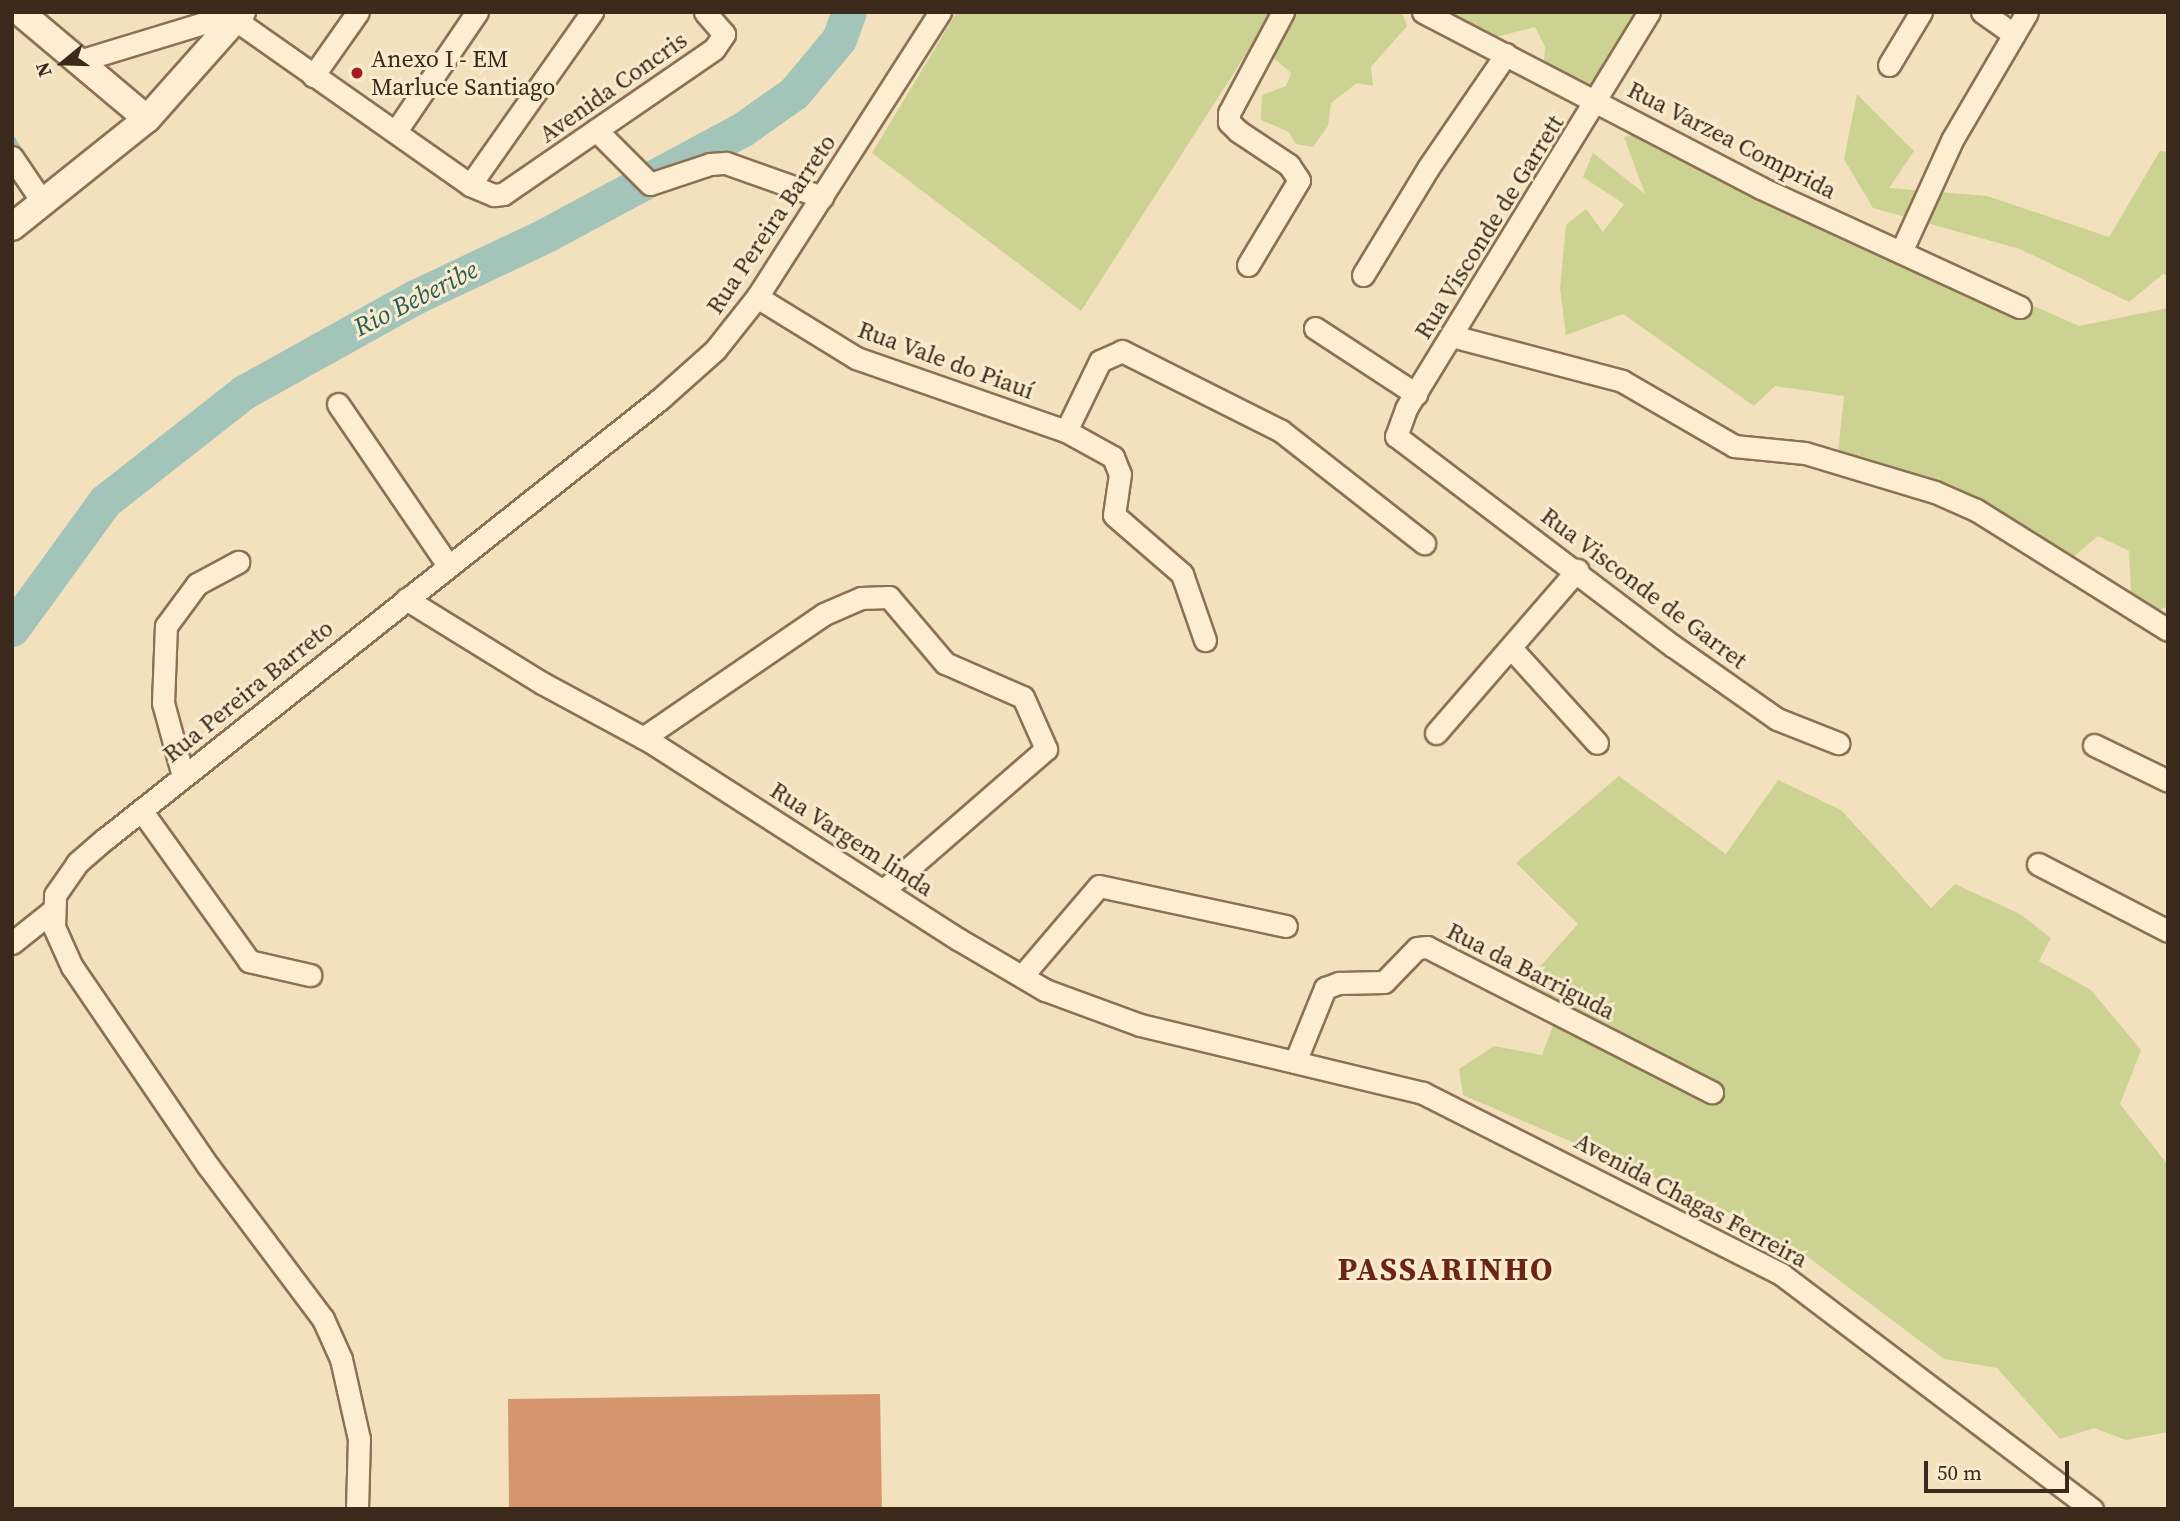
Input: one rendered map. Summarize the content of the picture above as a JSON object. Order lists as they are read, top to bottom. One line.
{"streets":{"street":["Avenida Concris","Rua Varzea Comprida","Rua Pereira Barreto","Rua Visconde de Garrett","Rua Vale do Piauí","Rua Visconde de Garret","Rua Vargem linda","Rua da Barriguda","Avenida Chagas Ferreira"]},"crossings":[["Rua Varzea Comprida","Rua Visconde de Garrett"],["Rua Pereira Barreto","Rua Vale do Piauí"],["Rua Pereira Barreto","Rua Vargem linda"],["Rua Visconde de Garrett","Rua Visconde de Garret"],["Rua Vargem linda","Rua da Barriguda"],["Rua Vargem linda","Avenida Chagas Ferreira"],["Rua da Barriguda","Avenida Chagas Ferreira"]],"districts":["PASSARINHO"],"water":["Rio Beberibe"],"places":["Anexo I - EM Marluce Santiago"],"scale_bar":"50 m","north":"left"}
